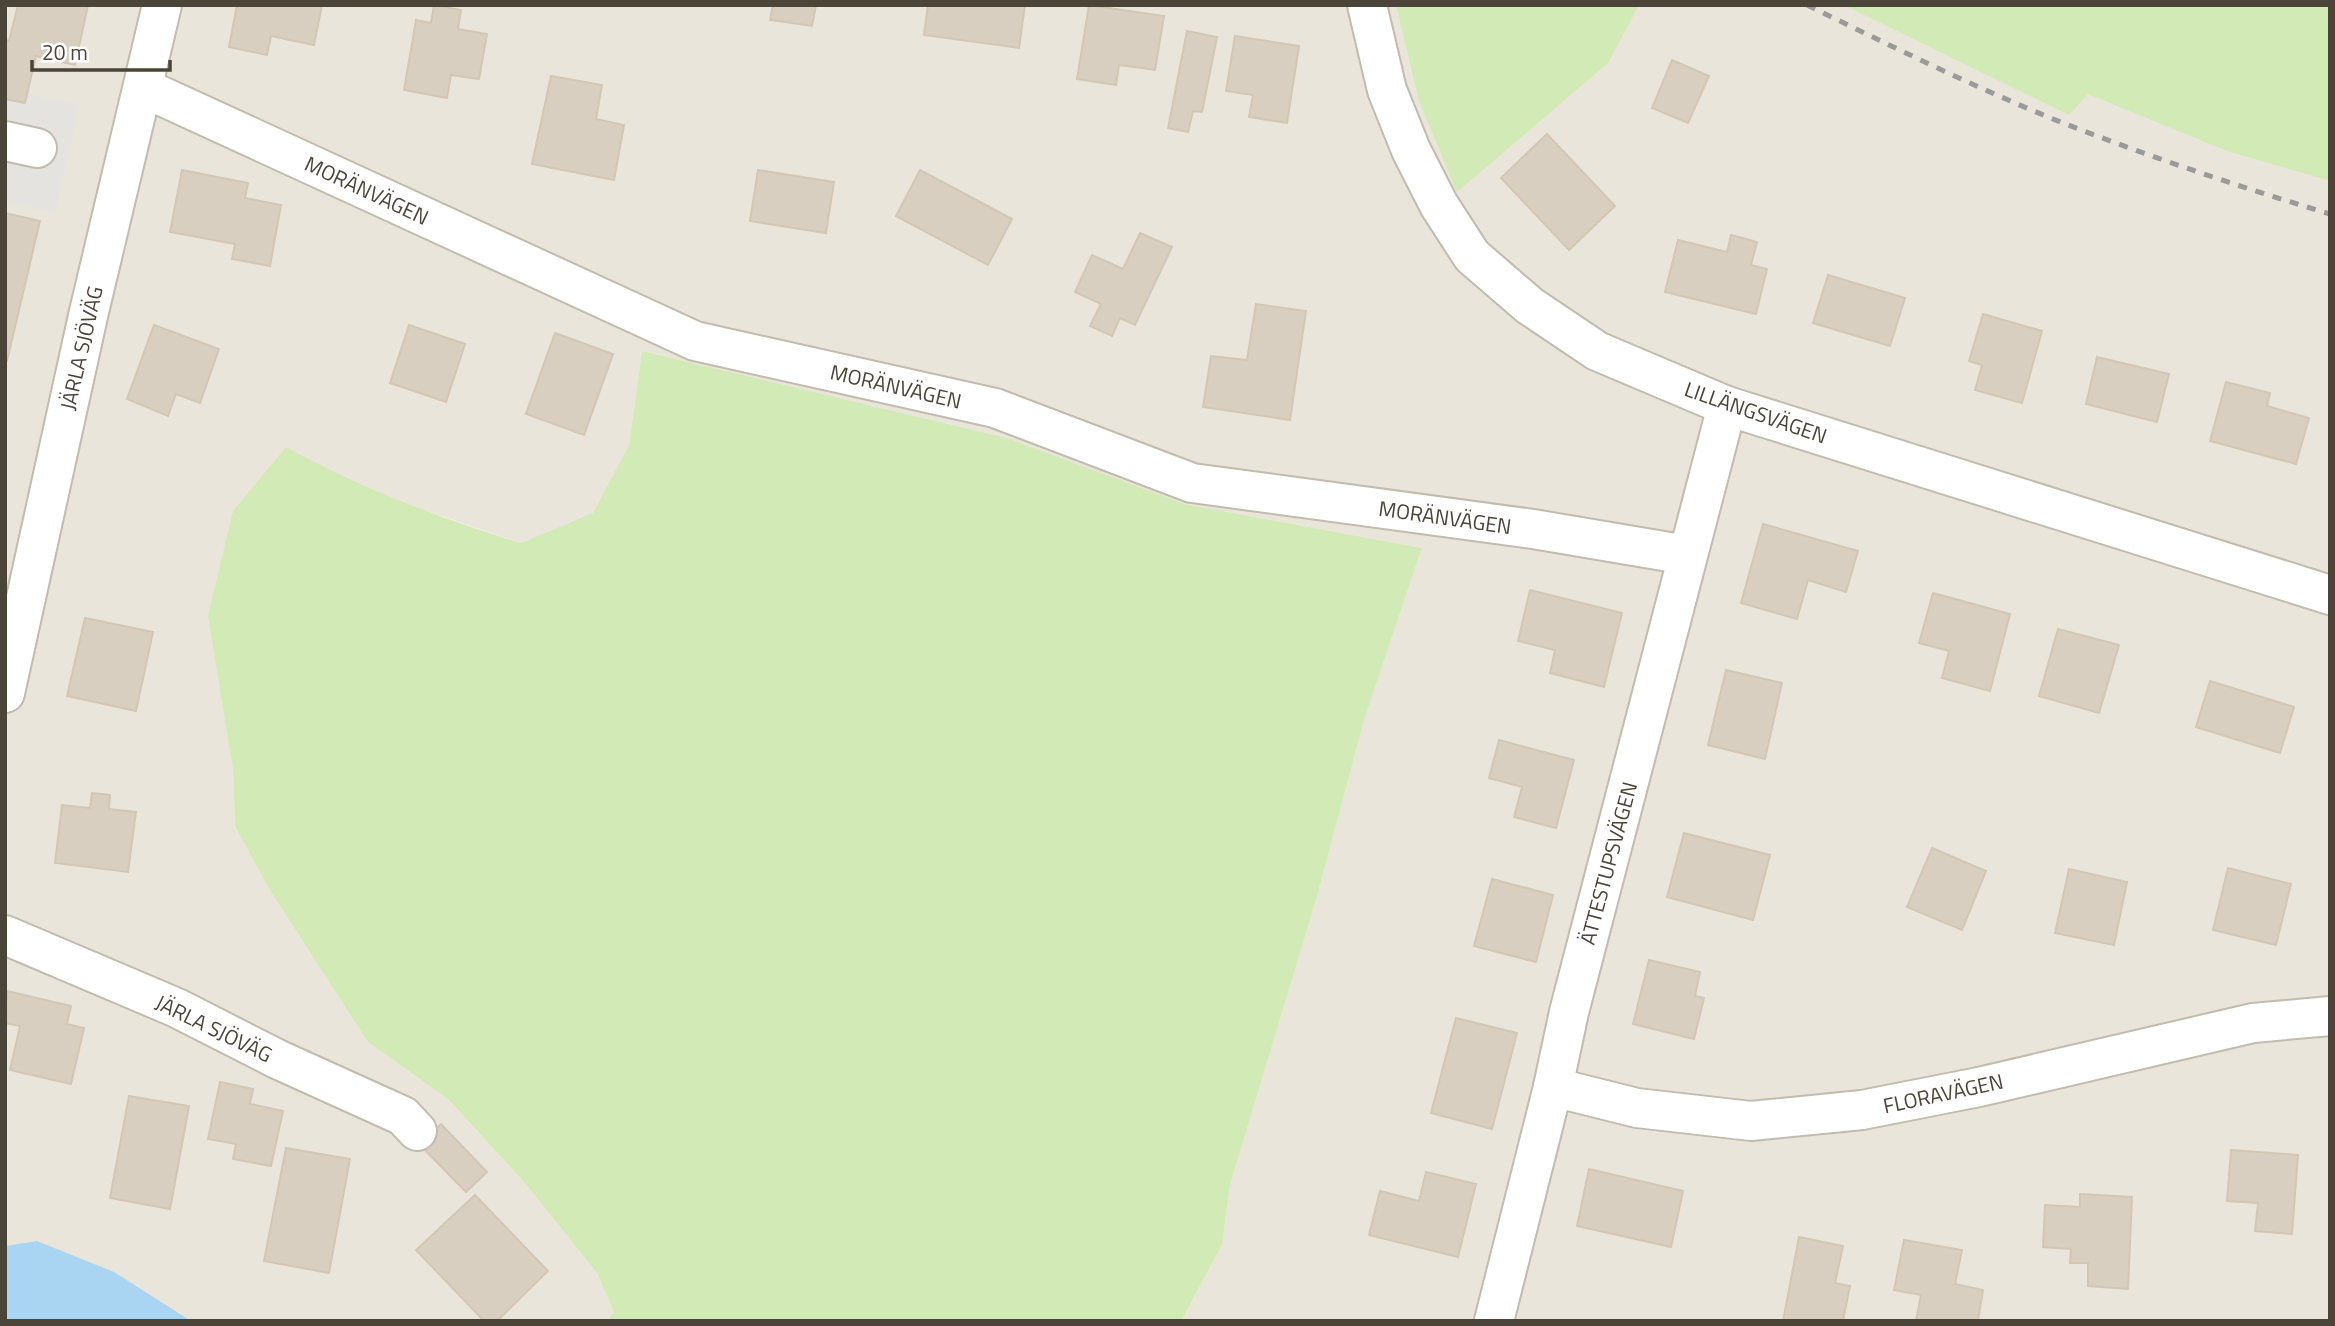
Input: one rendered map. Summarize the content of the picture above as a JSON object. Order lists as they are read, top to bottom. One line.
{"streets":{"street":["MORÄNVÄGEN","JÄRLA SJÖVÄG","LILLÄNGSVÄGEN","ÄTTESTUPSVÄGEN","FLORAVÄGEN"]},"crossings":[["MORÄNVÄGEN","JÄRLA SJÖVÄG"],["MORÄNVÄGEN","ÄTTESTUPSVÄGEN"],["LILLÄNGSVÄGEN","ÄTTESTUPSVÄGEN"],["ÄTTESTUPSVÄGEN","FLORAVÄGEN"]],"scale_bar":"20 m"}
